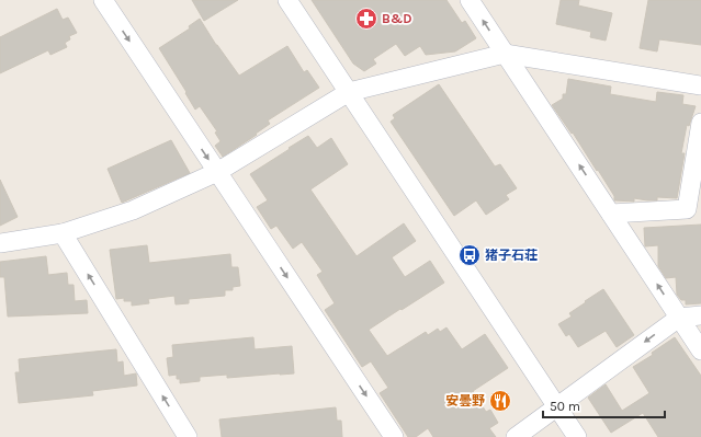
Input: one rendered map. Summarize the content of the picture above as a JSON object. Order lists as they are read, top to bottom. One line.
{"places":{"pharmacy":["B&D"],"bus stop":["猪子石荘"],"restaurant":["安曇野"]},"scale_bar":"50 m"}
